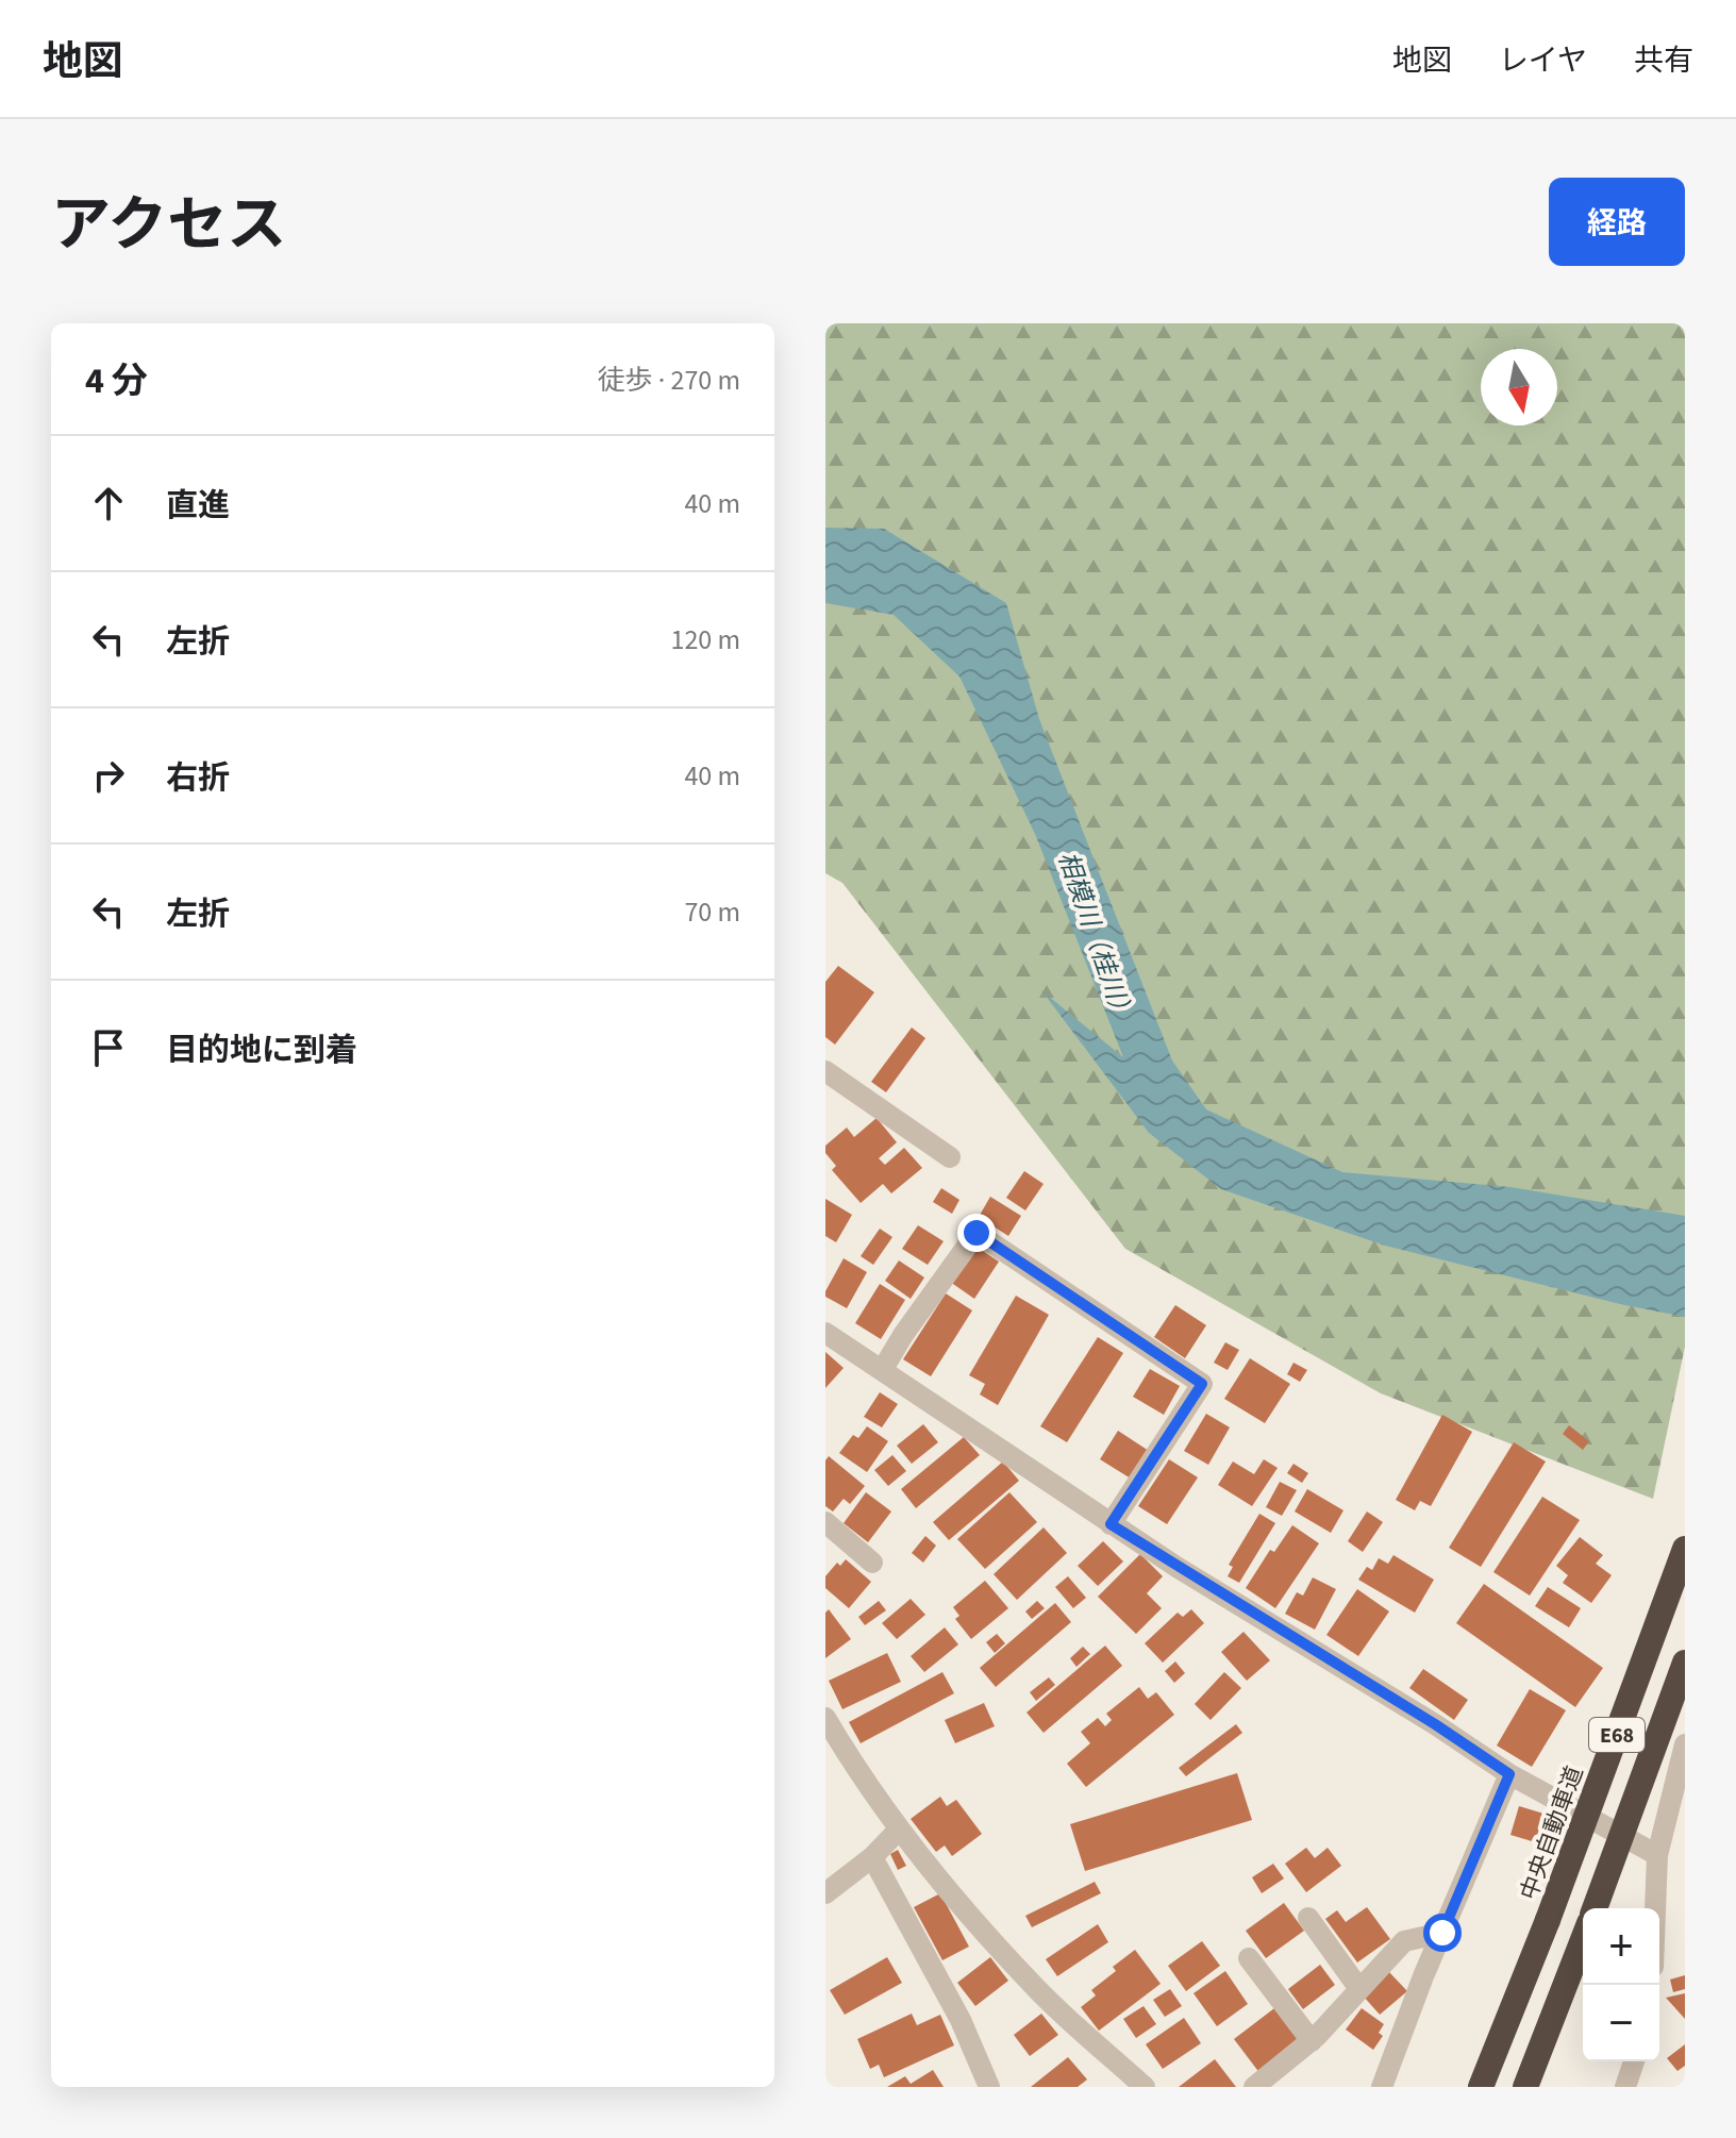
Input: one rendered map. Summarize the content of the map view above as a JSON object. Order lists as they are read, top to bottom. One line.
{"streets":{"highway":["E68","中央自動車道"]},"water":["相模川（桂川）"],"north":"bottom","page":{"header":"地図","nav":["地図","レイヤ","共有"],"title":"アクセス","buttons":"経路","heading":["4 分","徒歩 · 270 m"],"list":[["直進","40 m"],["左折","120 m"],["右折","40 m"],["左折","70 m"],"目的地に到着"],"map_buttons":["+","−"]}}
